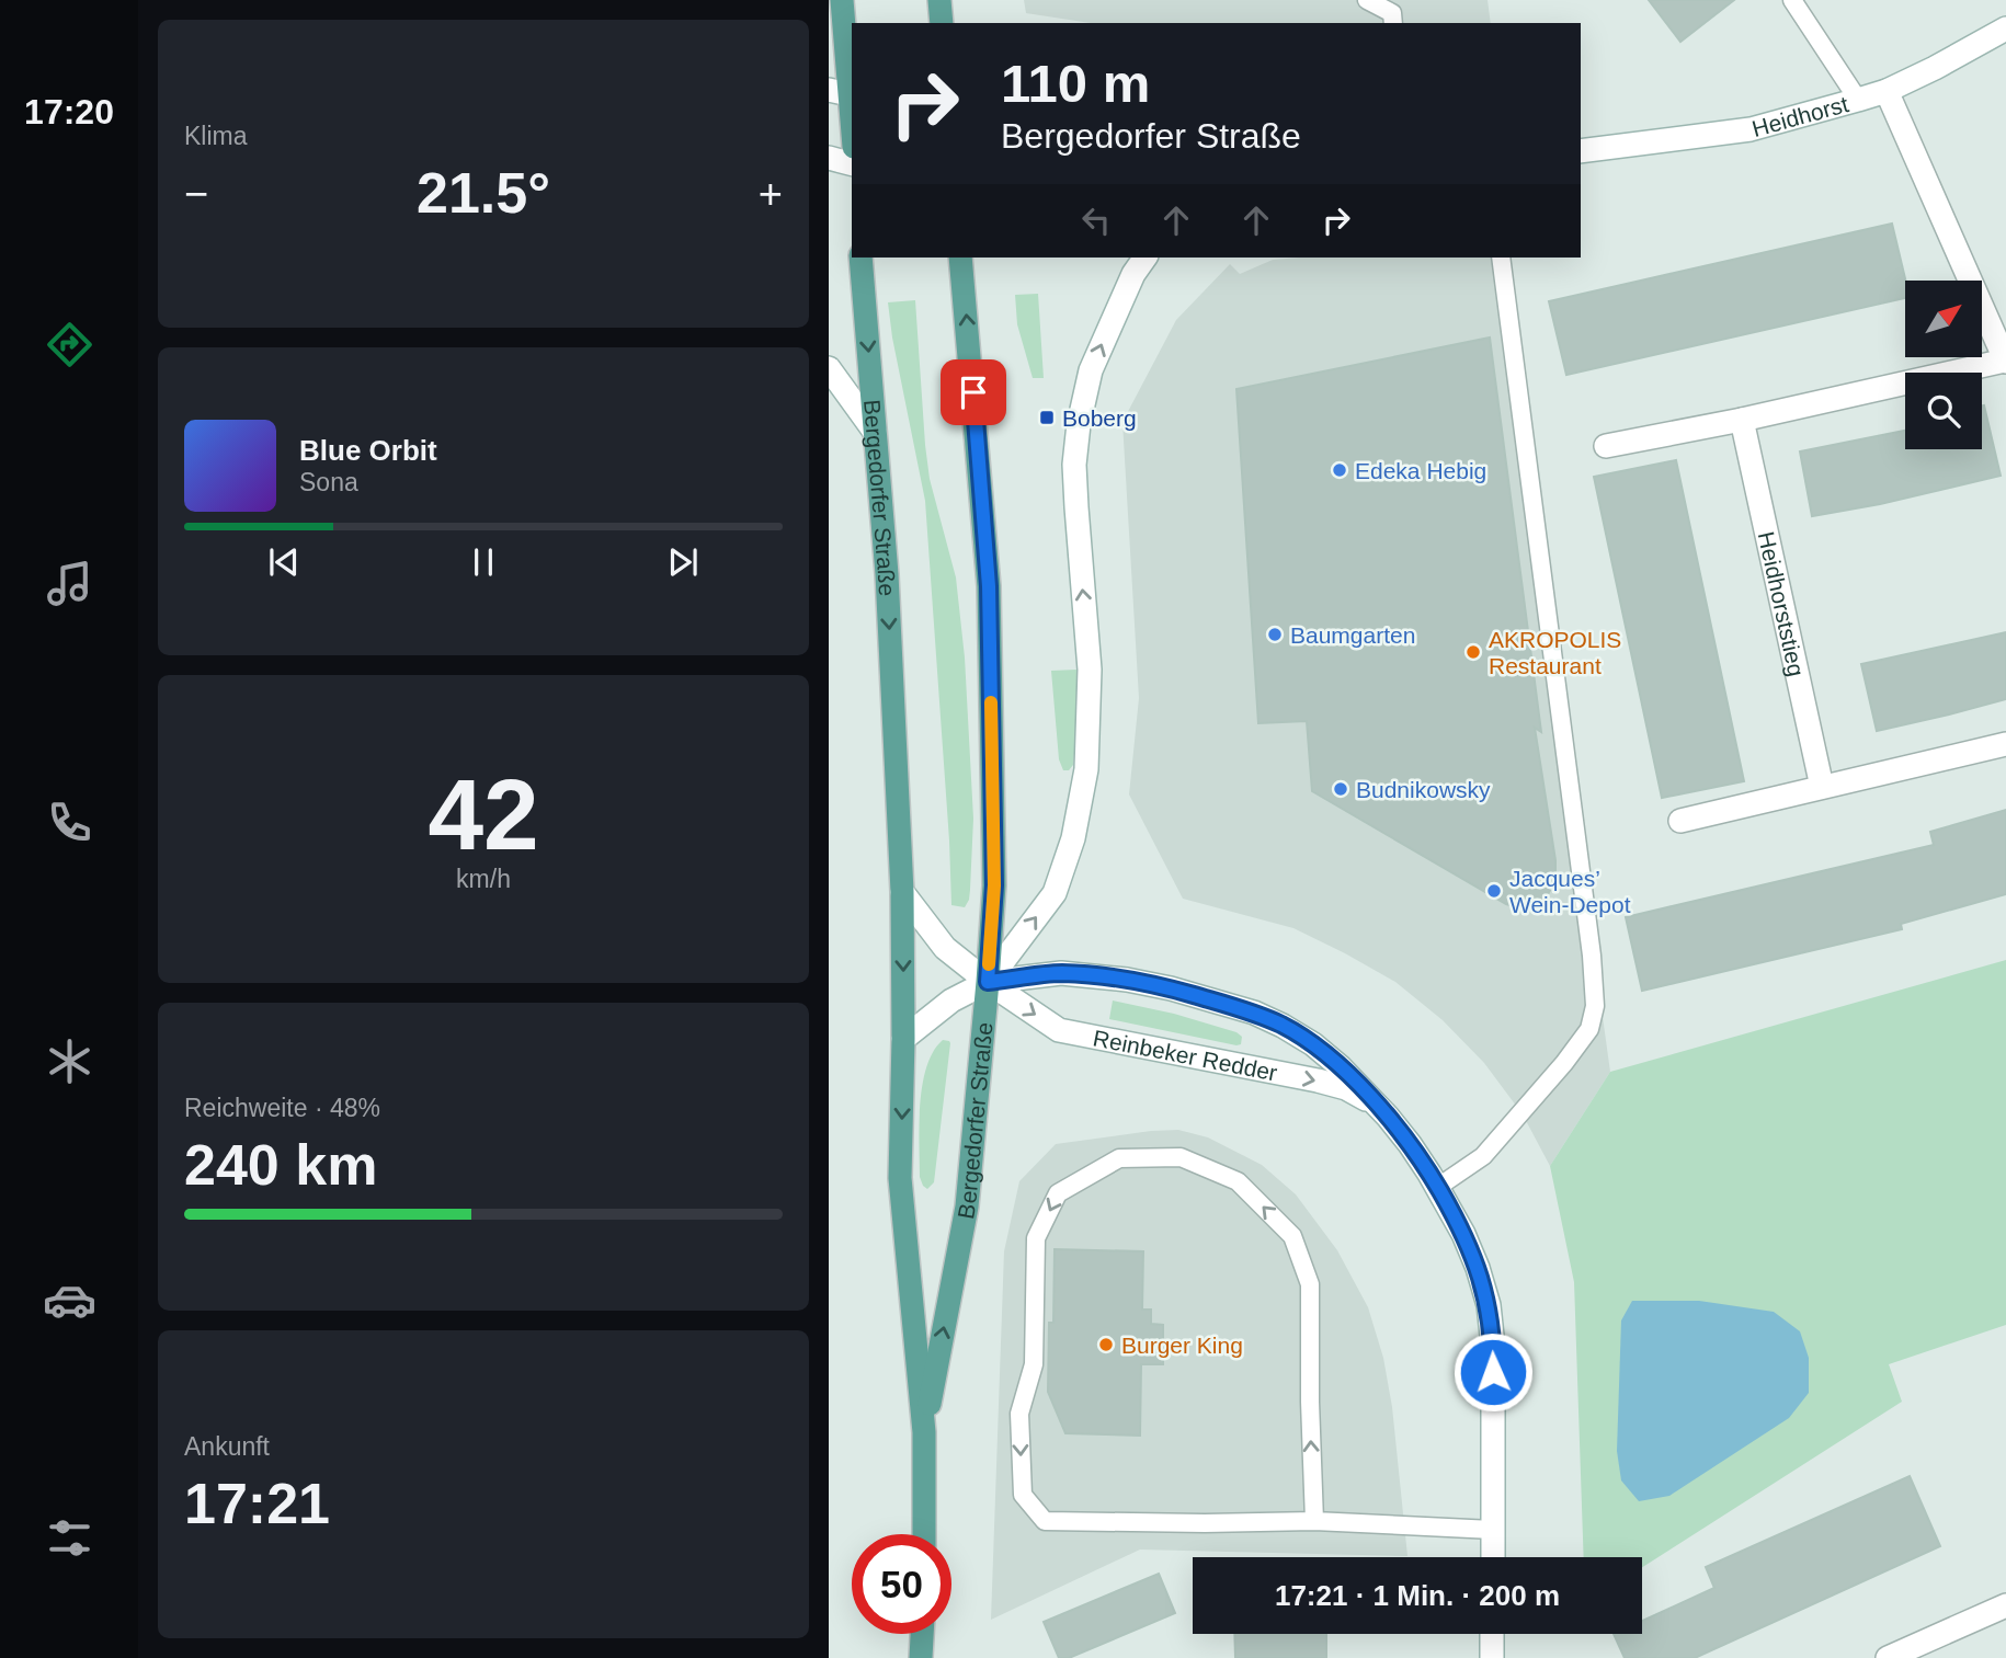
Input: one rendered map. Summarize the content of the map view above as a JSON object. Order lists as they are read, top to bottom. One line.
{"streets":{"main road":["Bergedorfer Straße"],"street":["Heidhorst","Heidhorststieg","Reinbeker Redder"]},"crossings":[["Bergedorfer Straße","Reinbeker Redder"]],"places":{"transit":["Boberg"],"other":["Edeka Hebig","Baumgarten","AKROPOLIS Restaurant","Budnikowsky","Jacques’ Wein-Depot","Burger King"]},"north":"top right","page":{"tabs":"17:20","tile":["Klima",["42","km/h"],["Reichweite · 48%","240 km"],["Ankunft","17:21"]],"turn":["110 m","Bergedorfer Straße"],"heat":["−","21.5°","+"],"song":["Blue Orbit","Sona"],"limit":"50","trip":"17:21 · 1 Min. · 200 m"}}
